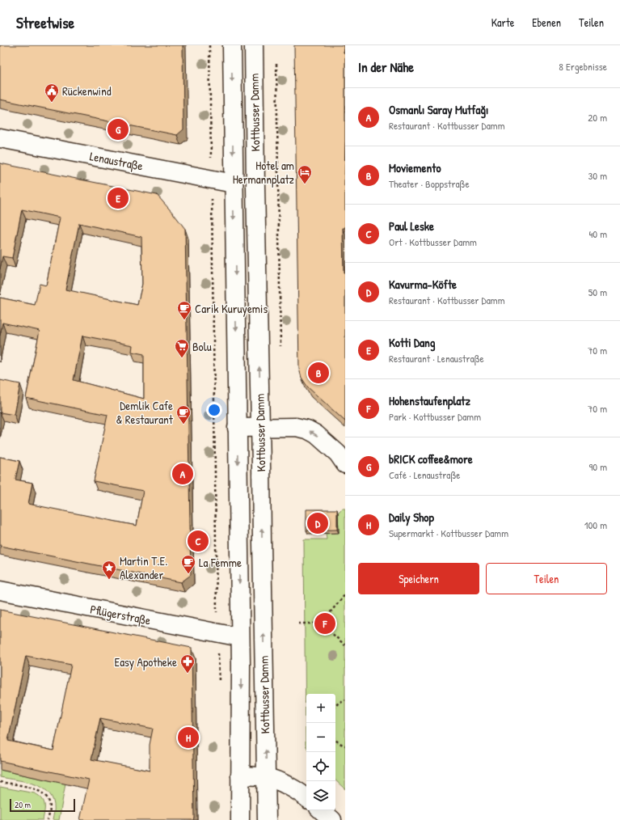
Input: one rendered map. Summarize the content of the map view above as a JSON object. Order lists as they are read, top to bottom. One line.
{"streets":{"main road":["Kottbusser Damm","Lenaustraße","Pflügerstraße"]},"crossings":[["Kottbusser Damm","Lenaustraße"],["Kottbusser Damm","Pflügerstraße"]],"places":{"public building":["Rückenwind"],"hotel":["Hotel am Hermannplatz"],"cafe":["Carik Kuruyemis","Demlik Cafe & Restaurant","La Femme"],"supermarket":["Bolu"],"place":["Martin T.E. Alexander"],"pharmacy":["Easy Apotheke"]},"scale_bar":"20 m","page":{"header":"Streetwise","nav":["Karte","Ebenen","Teilen"],"heading":["In der Nähe","8 Ergebnisse"],"list":[{"mark":"A","name":"Osmanlı Saray Mutfağı","note":"Restaurant · Kottbusser Damm","value":"20 m"},{"mark":"B","name":"Moviemento","note":"Theater · Boppstraße","value":"30 m"},{"mark":"C","name":"Paul Leske","note":"Ort · Kottbusser Damm","value":"40 m"},{"mark":"D","name":"Kavurma-Köfte","note":"Restaurant · Kottbusser Damm","value":"50 m"},{"mark":"E","name":"Kotti Dang","note":"Restaurant · Lenaustraße","value":"70 m"},{"mark":"F","name":"Hohenstaufenplatz","note":"Park · Kottbusser Damm","value":"70 m"},{"mark":"G","name":"bRICK coffee&more","note":"Café · Lenaustraße","value":"90 m"},{"mark":"H","name":"Daily Shop","note":"Supermarkt · Kottbusser Damm","value":"100 m"}],"pins":["G","E","B","A","D","C","F","H"],"buttons":["Speichern","Teilen"],"map_buttons":["+","−"],"scale":"20 m"}}
